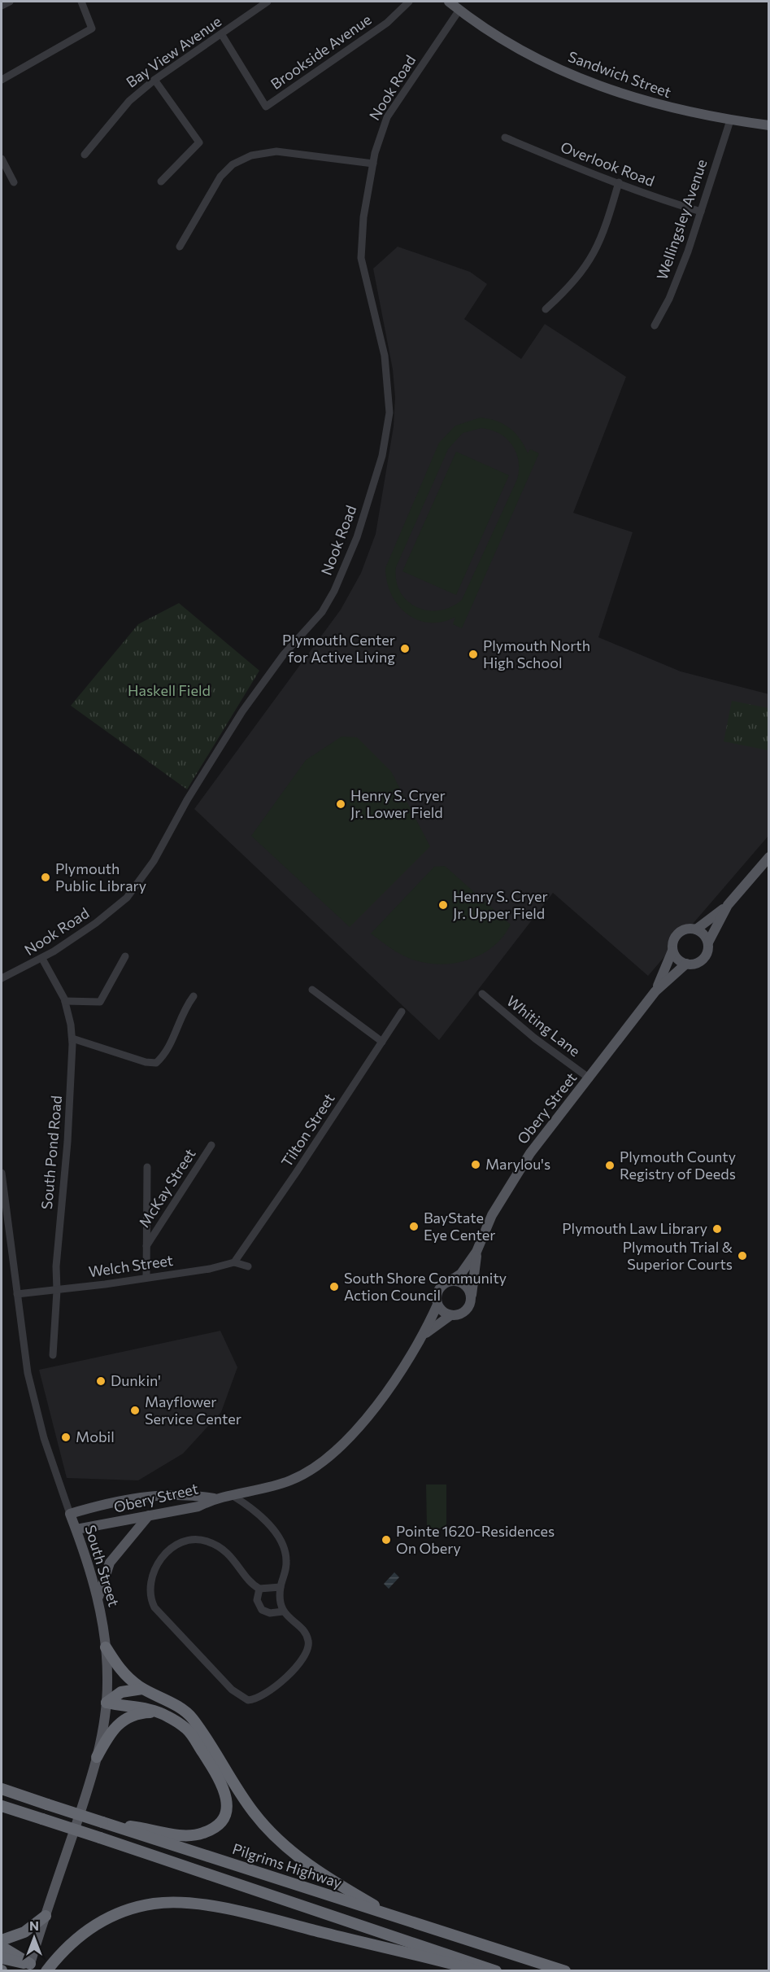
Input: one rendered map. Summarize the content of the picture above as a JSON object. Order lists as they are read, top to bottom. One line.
{"streets":{"highway":["Pilgrims Highway"],"main road":["Sandwich Street","Obery Street","South Street"],"street":["Bay View Avenue","Brookside Avenue","Nook Road","Overlook Road","Wellingsley Avenue","Whiting Lane","Tilton Street","South Pond Road","McKay Street","Welch Street"]},"crossings":[["Bay View Avenue","Brookside Avenue"],["Sandwich Street","Nook Road"],["Sandwich Street","Wellingsley Avenue"],["Nook Road","South Pond Road"],["Overlook Road","Wellingsley Avenue"],["Whiting Lane","Obery Street"],["Obery Street","South Street"],["Tilton Street","Welch Street"],["South Pond Road","Welch Street"],["Welch Street","South Street"]],"parks":["Haskell Field"],"places":["Plymouth Center for Active Living","Plymouth North High School","Henry S. Cryer Jr. Lower Field","Plymouth Public Library","Henry S. Cryer Jr. Upper Field","Marylou's","Plymouth County Registry of Deeds","BayState Eye Center","Plymouth Law Library","Plymouth Trial & Superior Courts","South Shore Community Action Council","Dunkin'","Mayflower Service Center","Mobil","Pointe 1620-Residences On Obery"],"north":"top"}
